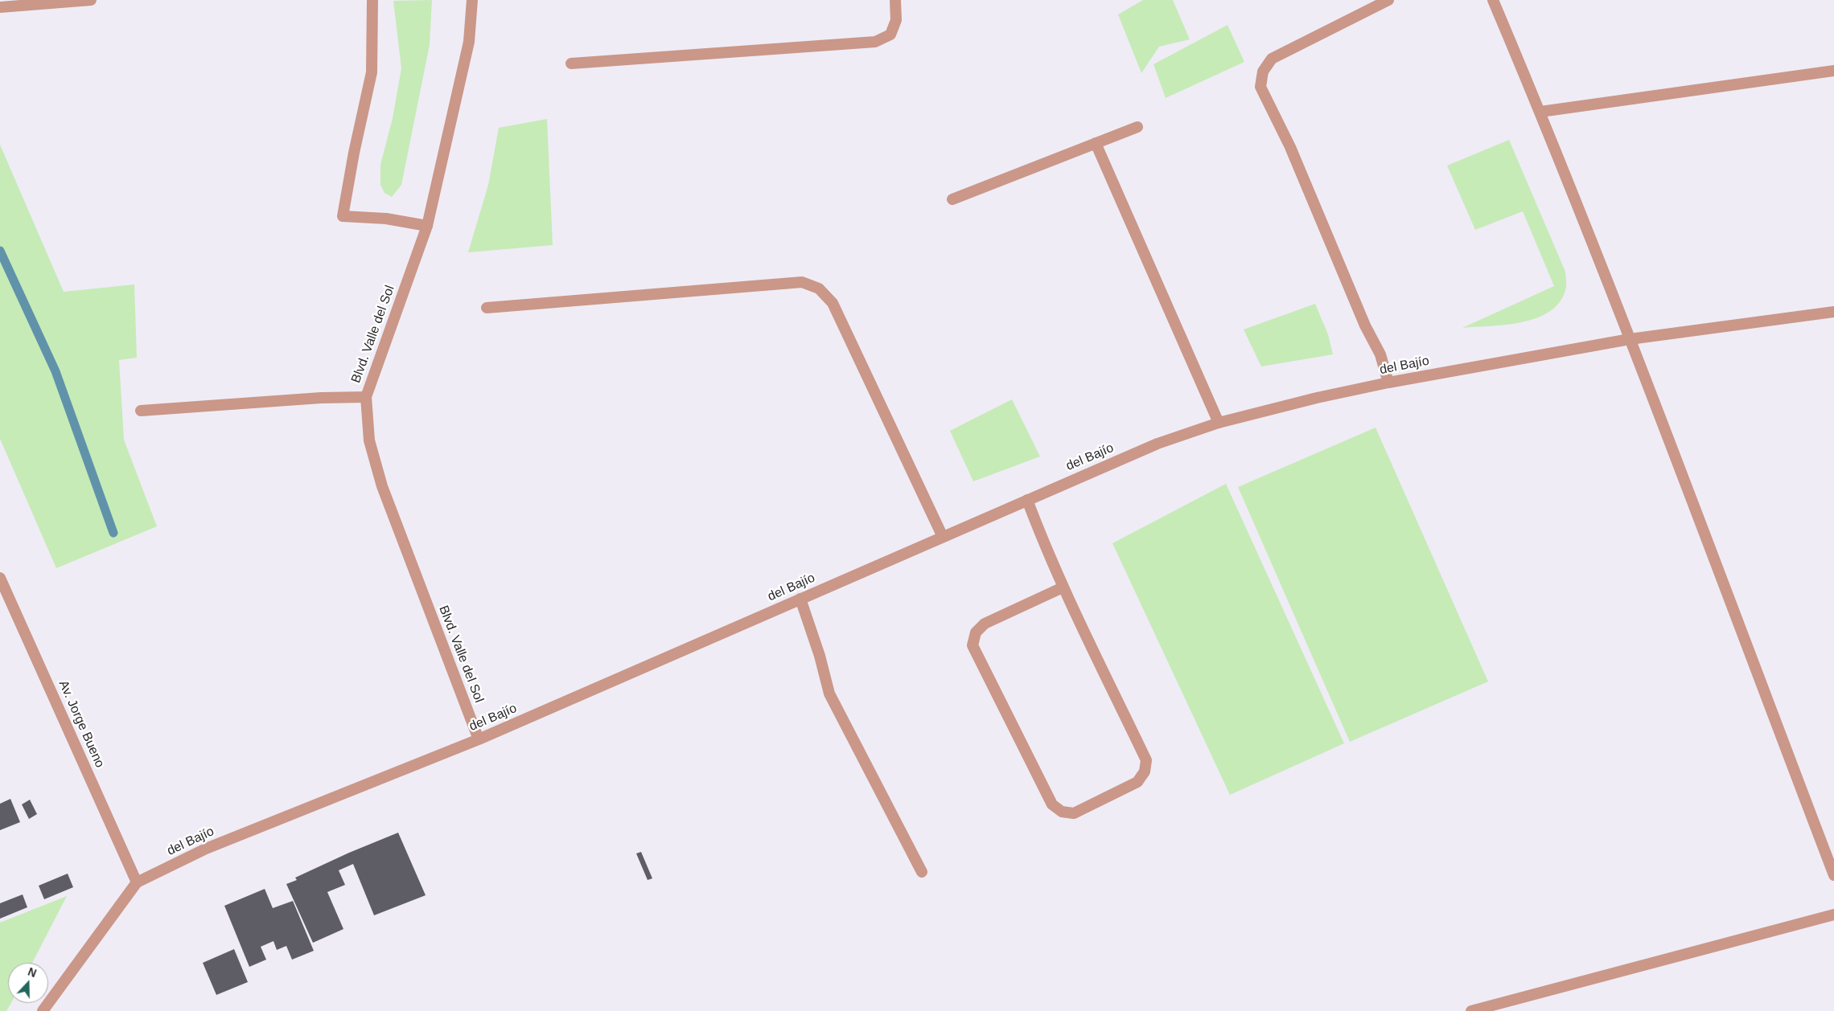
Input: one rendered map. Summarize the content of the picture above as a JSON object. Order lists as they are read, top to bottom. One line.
{"streets":{"street":["Blvd. Valle del Sol","del Bajío","Av. Jorge Bueno"]},"crossings":[["Blvd. Valle del Sol","del Bajío"],["del Bajío","Av. Jorge Bueno"]],"north":"top"}
